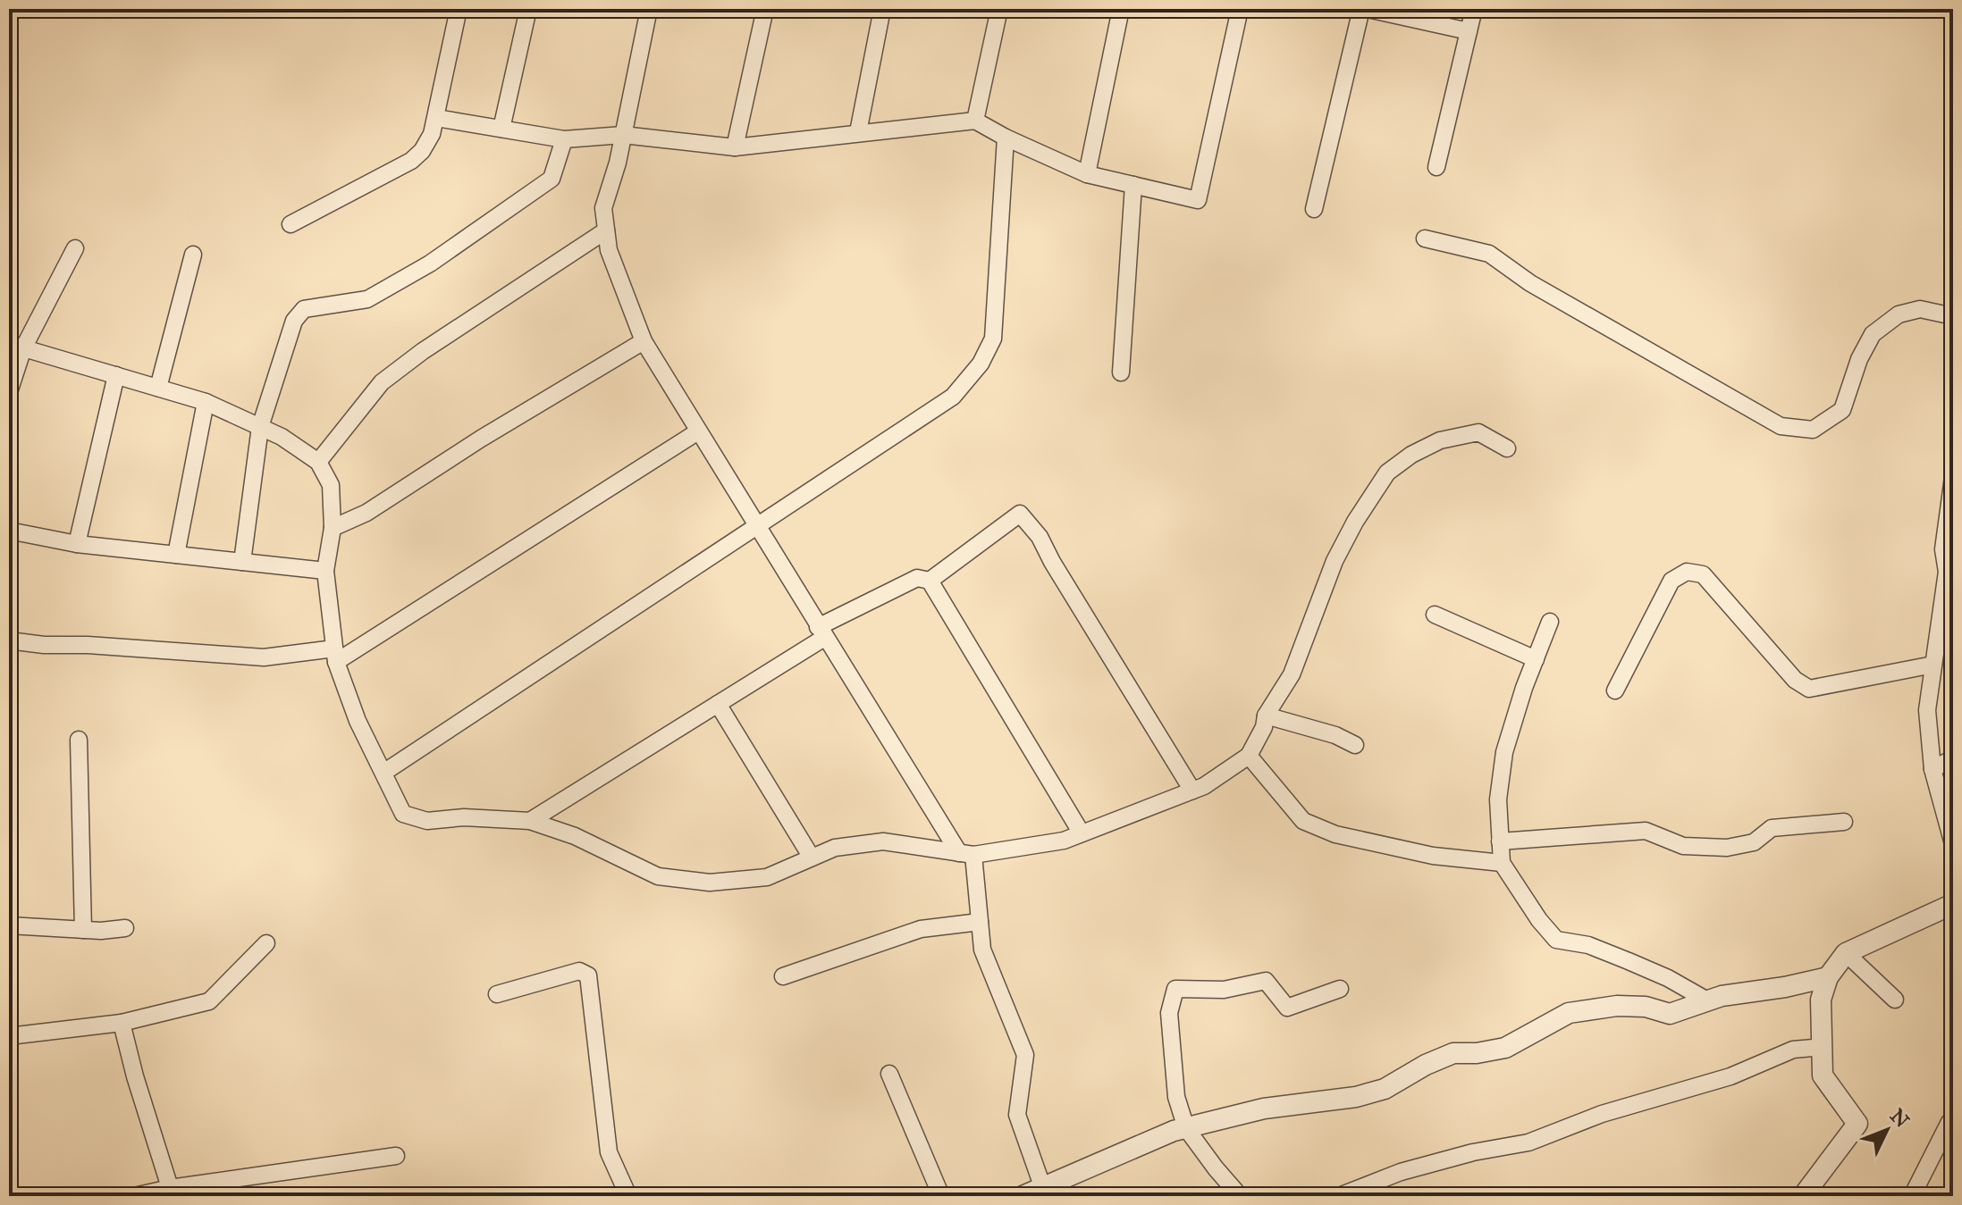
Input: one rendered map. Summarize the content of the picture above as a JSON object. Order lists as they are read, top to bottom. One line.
{"north":"top right"}
